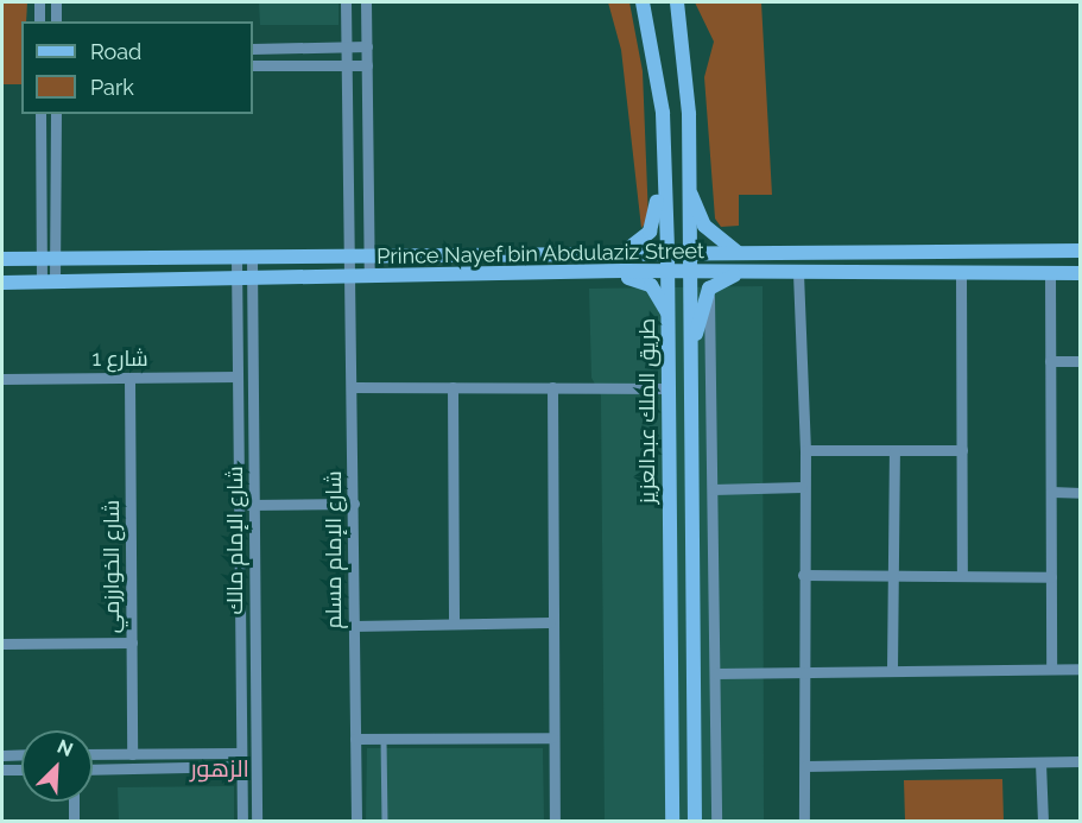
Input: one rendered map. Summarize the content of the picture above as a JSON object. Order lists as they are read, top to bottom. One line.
{"streets":{"main road":["Prince Nayef bin Abdulaziz Street","طريق الملك عبدالعزيز"],"street":["شارع 1","شارع الإمام مالك","شارع الإمام مسلم","شارع الخوارزمي"]},"crossings":[["Prince Nayef bin Abdulaziz Street","طريق الملك عبدالعزيز"],["Prince Nayef bin Abdulaziz Street","شارع الإمام مالك"],["Prince Nayef bin Abdulaziz Street","شارع الإمام مسلم"],["شارع 1","شارع الإمام مالك"],["شارع 1","شارع الخوارزمي"]],"districts":["الزهور"],"legend":["Road","Park"],"north":"top right"}
